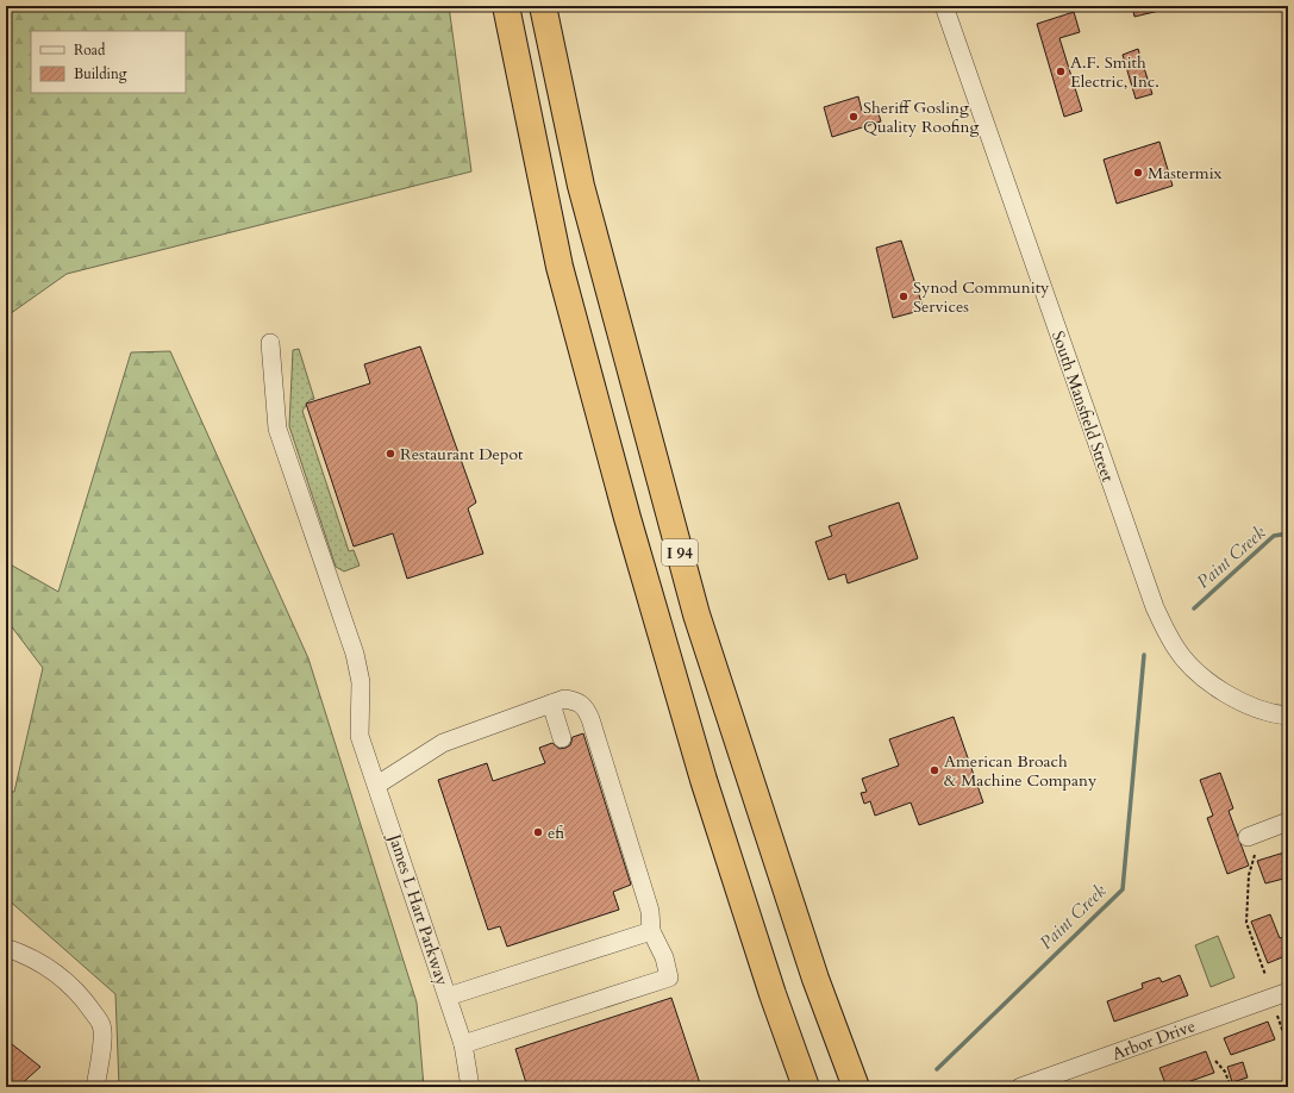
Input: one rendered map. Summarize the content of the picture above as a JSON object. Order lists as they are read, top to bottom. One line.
{"streets":{"highway":["I 94"],"street":["South Mansfield Street","James L Hart Parkway","Arbor Drive"]},"water":["Paint Creek"],"places":["A.F. Smith Electric, Inc.","Sheriff Gosling Quality Roofing","Mastermix","Synod Community Services","Restaurant Depot","American Broach & Machine Company","efi"],"legend":["Road","Building"]}
